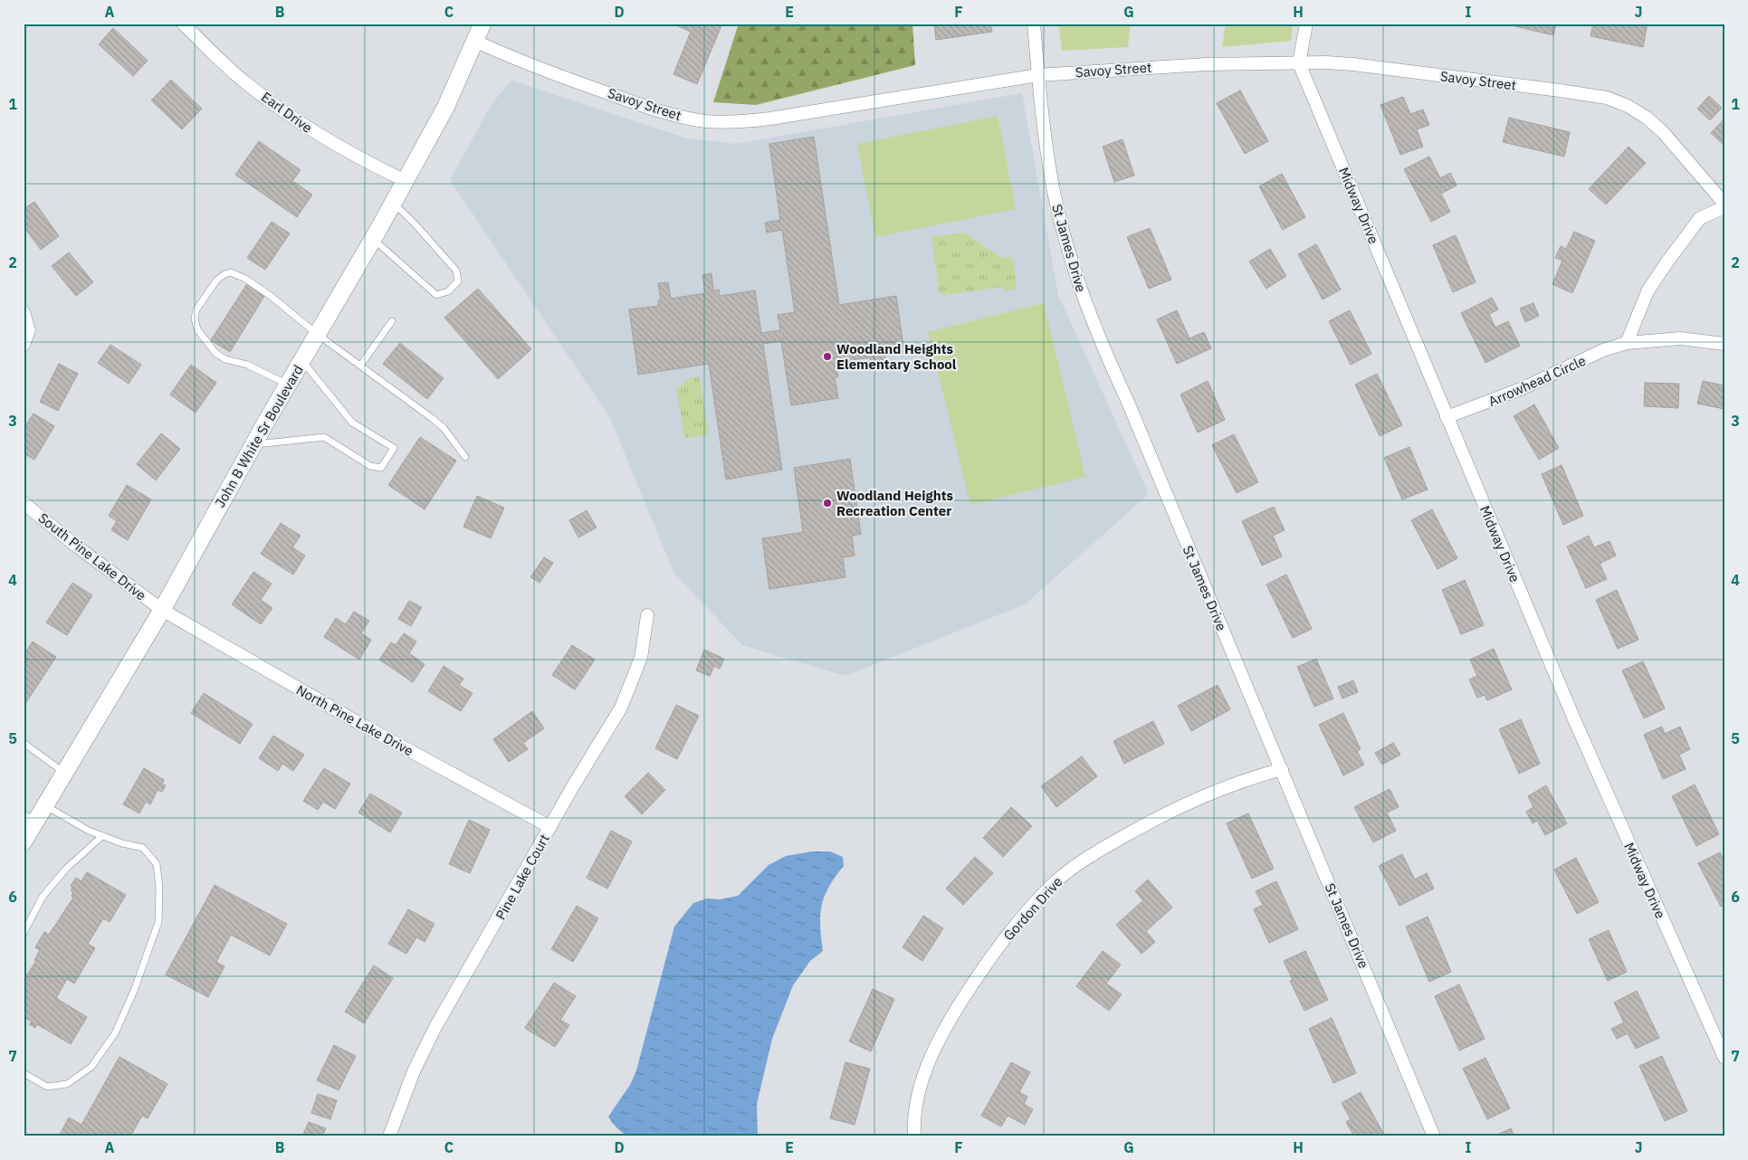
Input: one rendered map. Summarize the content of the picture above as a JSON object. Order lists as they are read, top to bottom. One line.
{"streets":{"main road":["John B White Sr Boulevard"],"street":["Savoy Street","Earl Drive","Midway Drive","St James Drive","Arrowhead Circle","South Pine Lake Drive","North Pine Lake Drive","Pine Lake Court","Gordon Drive"]},"crossings":[["Savoy Street","Midway Drive"],["Savoy Street","St James Drive"],["Savoy Street","John B White Sr Boulevard"],["Earl Drive","John B White Sr Boulevard"],["Midway Drive","Arrowhead Circle"],["St James Drive","Gordon Drive"],["John B White Sr Boulevard","South Pine Lake Drive"],["John B White Sr Boulevard","North Pine Lake Drive"],["South Pine Lake Drive","North Pine Lake Drive"],["North Pine Lake Drive","Pine Lake Court"]],"places":["Woodland Heights Elementary School","Woodland Heights Recreation Center"],"grid":{"columns":["A","B","C","D","E","F","G","H","I","J"],"rows":["1","2","3","4","5","6","7"]}}
